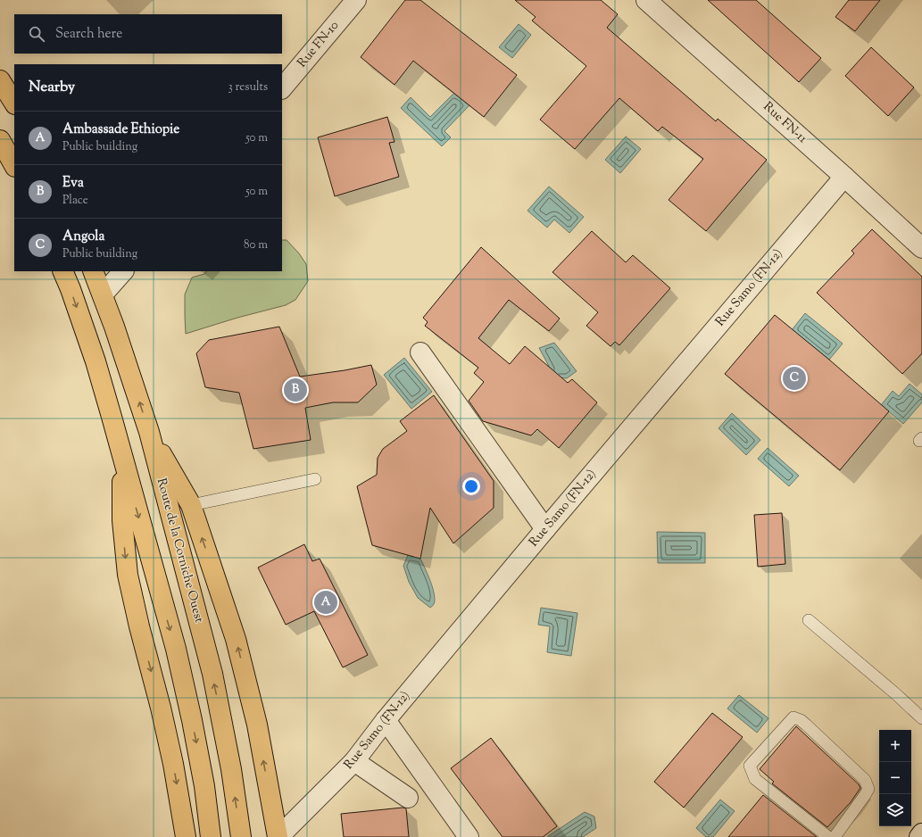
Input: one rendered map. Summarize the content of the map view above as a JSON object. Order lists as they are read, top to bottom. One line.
{"streets":{"highway":["Route de la Corniche Ouest"],"street":["Rue FN-10","Rue FN-11","Rue Samo (FN-12)"]},"crossings":[["Rue FN-11","Rue Samo (FN-12)"]],"page":{"search":"Search here","heading":["Nearby","3 results"],"list":[{"mark":"A","name":"Ambassade Ethiopie","note":"Public building","value":"50 m"},{"mark":"B","name":"Eva","note":"Place","value":"50 m"},{"mark":"C","name":"Angola","note":"Public building","value":"80 m"}],"pins":["C","B","A"],"map_buttons":["+","−"]}}
